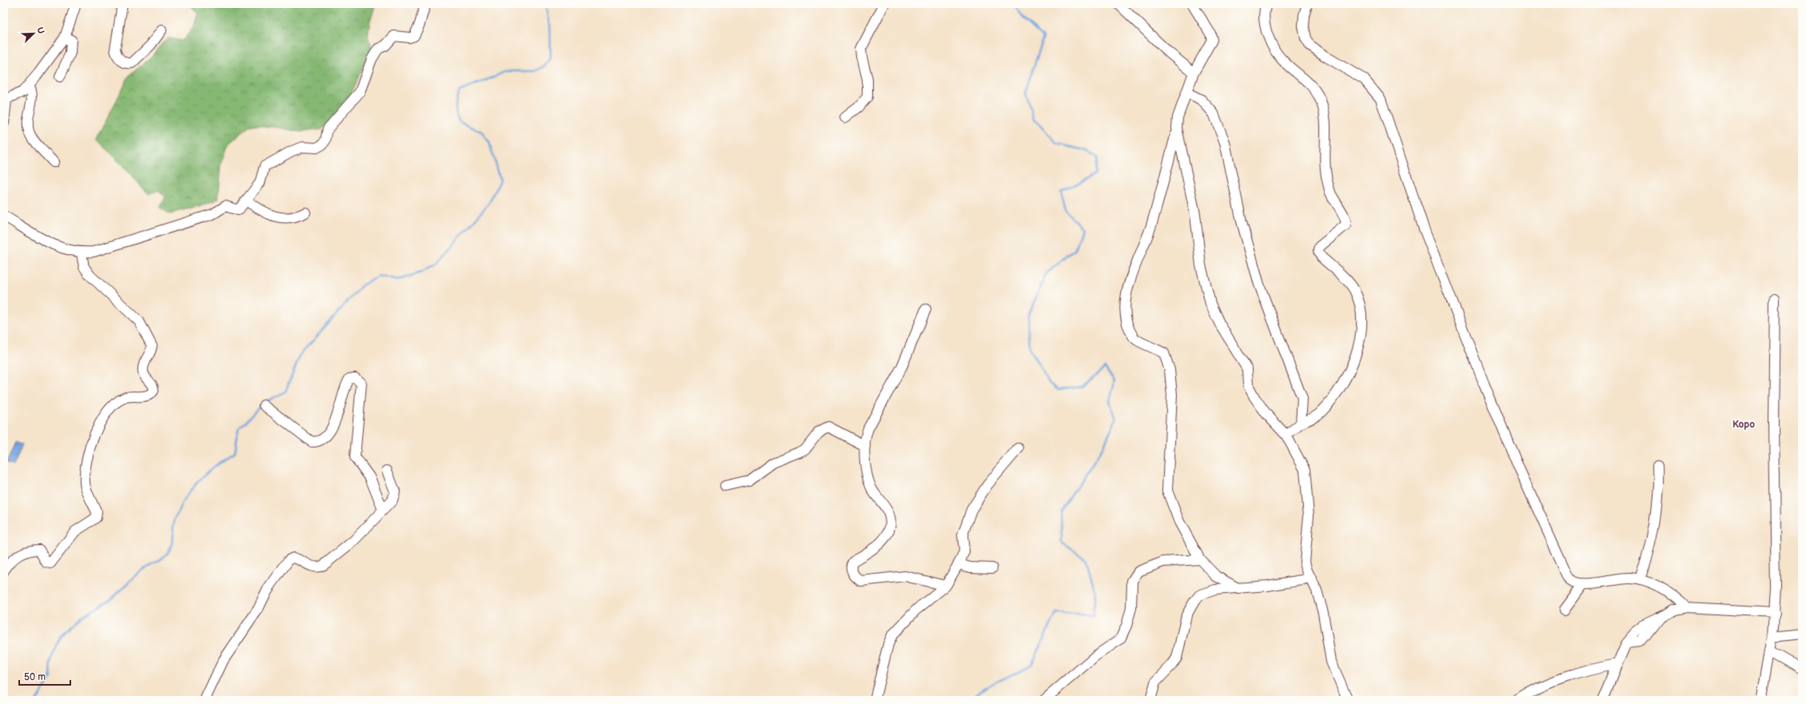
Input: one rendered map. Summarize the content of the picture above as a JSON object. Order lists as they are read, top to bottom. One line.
{"districts":["Kopo"],"scale_bar":"50 m","north":"top right"}
